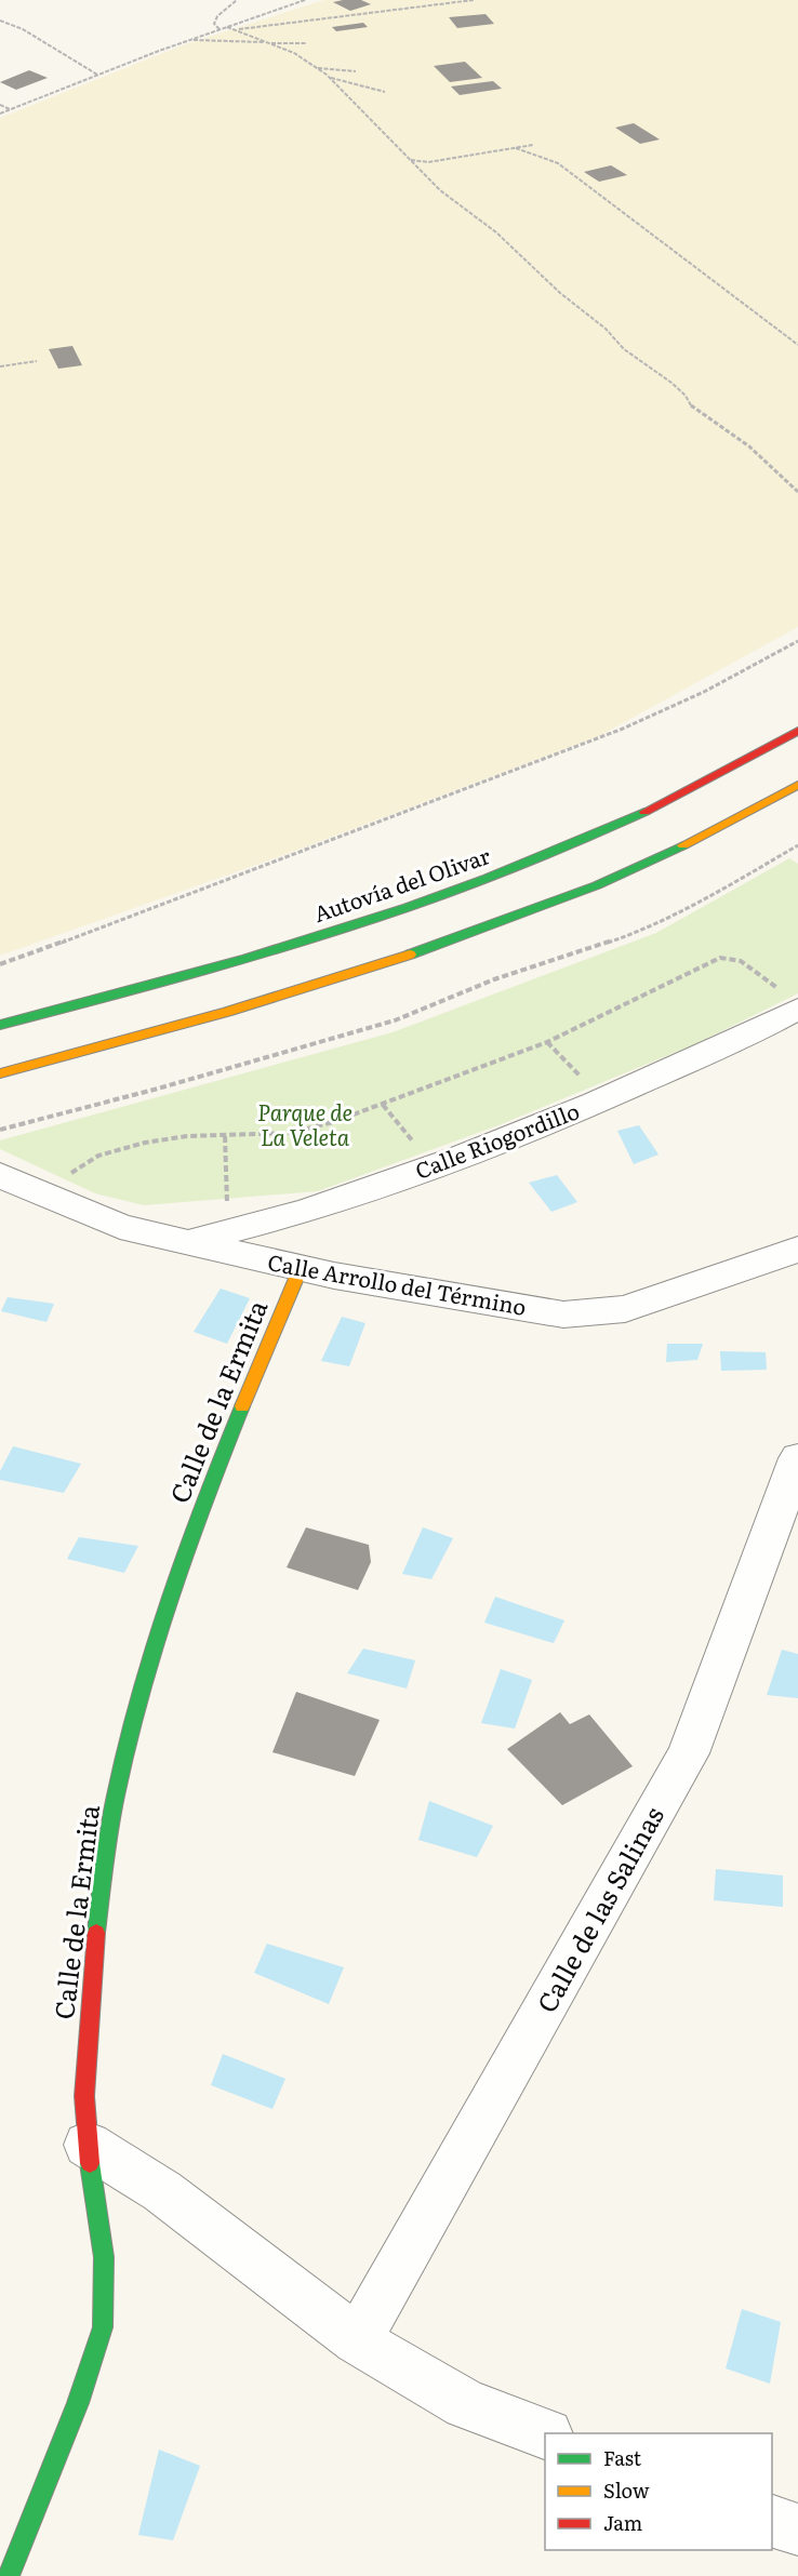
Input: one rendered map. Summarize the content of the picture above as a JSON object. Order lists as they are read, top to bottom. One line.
{"streets":{"main road":["Autovía del Olivar","Calle de la Ermita"],"street":["Calle Riogordillo","Calle Arrollo del Término","Calle de las Salinas"]},"crossings":[["Calle Riogordillo","Calle Arrollo del Término"],["Calle Arrollo del Término","Calle de la Ermita"]],"parks":["Parque de La Veleta"],"legend":["Fast","Slow","Jam"]}
